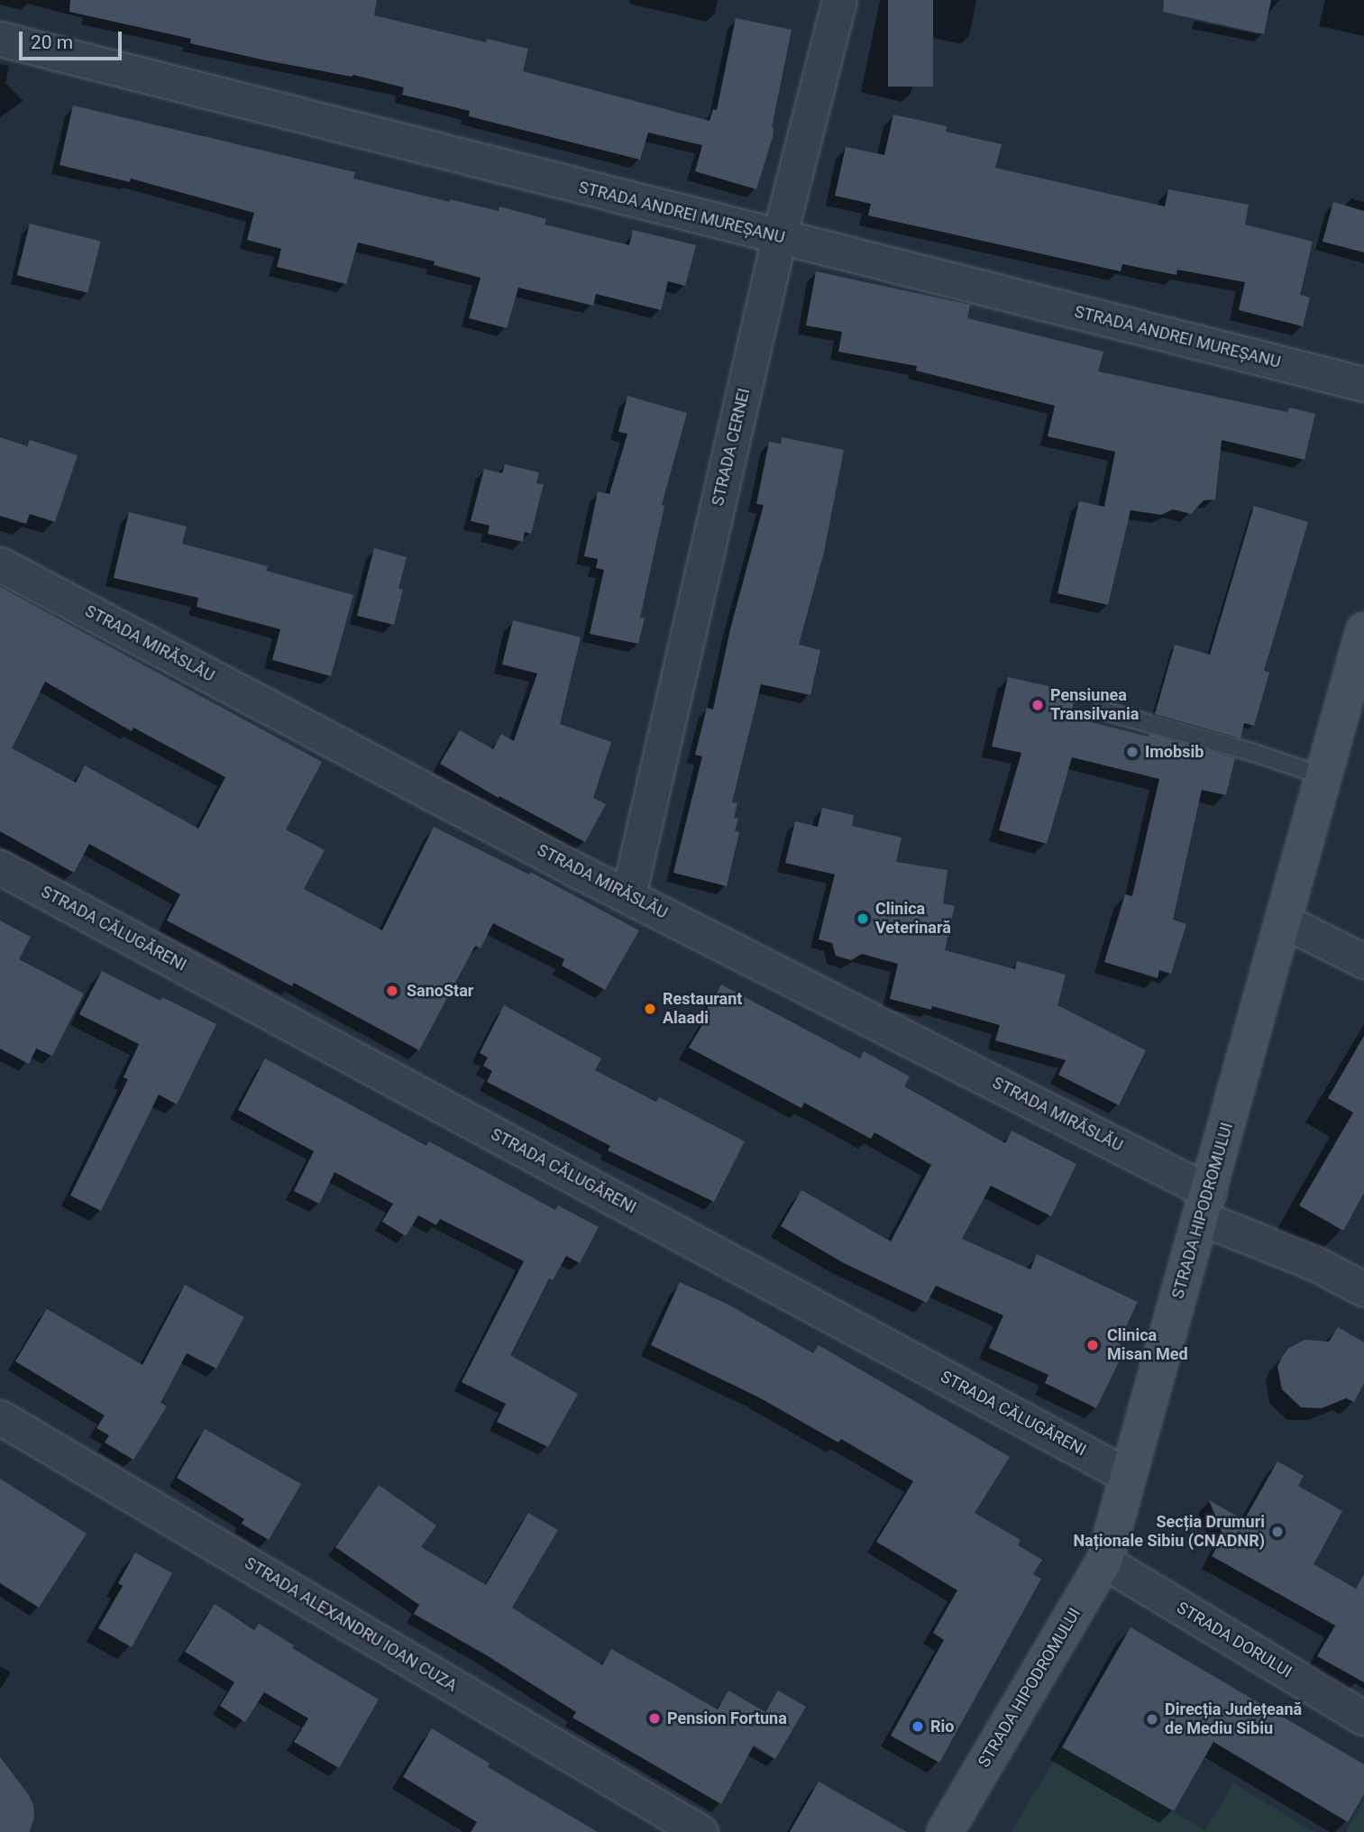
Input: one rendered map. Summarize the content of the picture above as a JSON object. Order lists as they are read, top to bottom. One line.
{"streets":{"street":["STRADA ANDREI MUREȘANU","STRADA CERNEI","STRADA MIRĂSLĂU","STRADA CĂLUGĂRENI","STRADA HIPODROMULUI","STRADA ALEXANDRU IOAN CUZA","STRADA DORULUI"]},"crossings":[["STRADA ANDREI MUREȘANU","STRADA CERNEI"],["STRADA CERNEI","STRADA MIRĂSLĂU"],["STRADA MIRĂSLĂU","STRADA HIPODROMULUI"],["STRADA CĂLUGĂRENI","STRADA HIPODROMULUI"],["STRADA HIPODROMULUI","STRADA DORULUI"]],"places":["Pensiunea Transilvania","Imobsib","Clinica Veterinară","SanoStar","Restaurant Alaadi","Clinica Misan Med","Secția Drumuri Naționale Sibiu (CNADNR)","Pension Fortuna","Direcția Județeană de Mediu Sibiu","Rio"],"scale_bar":"20 m"}
